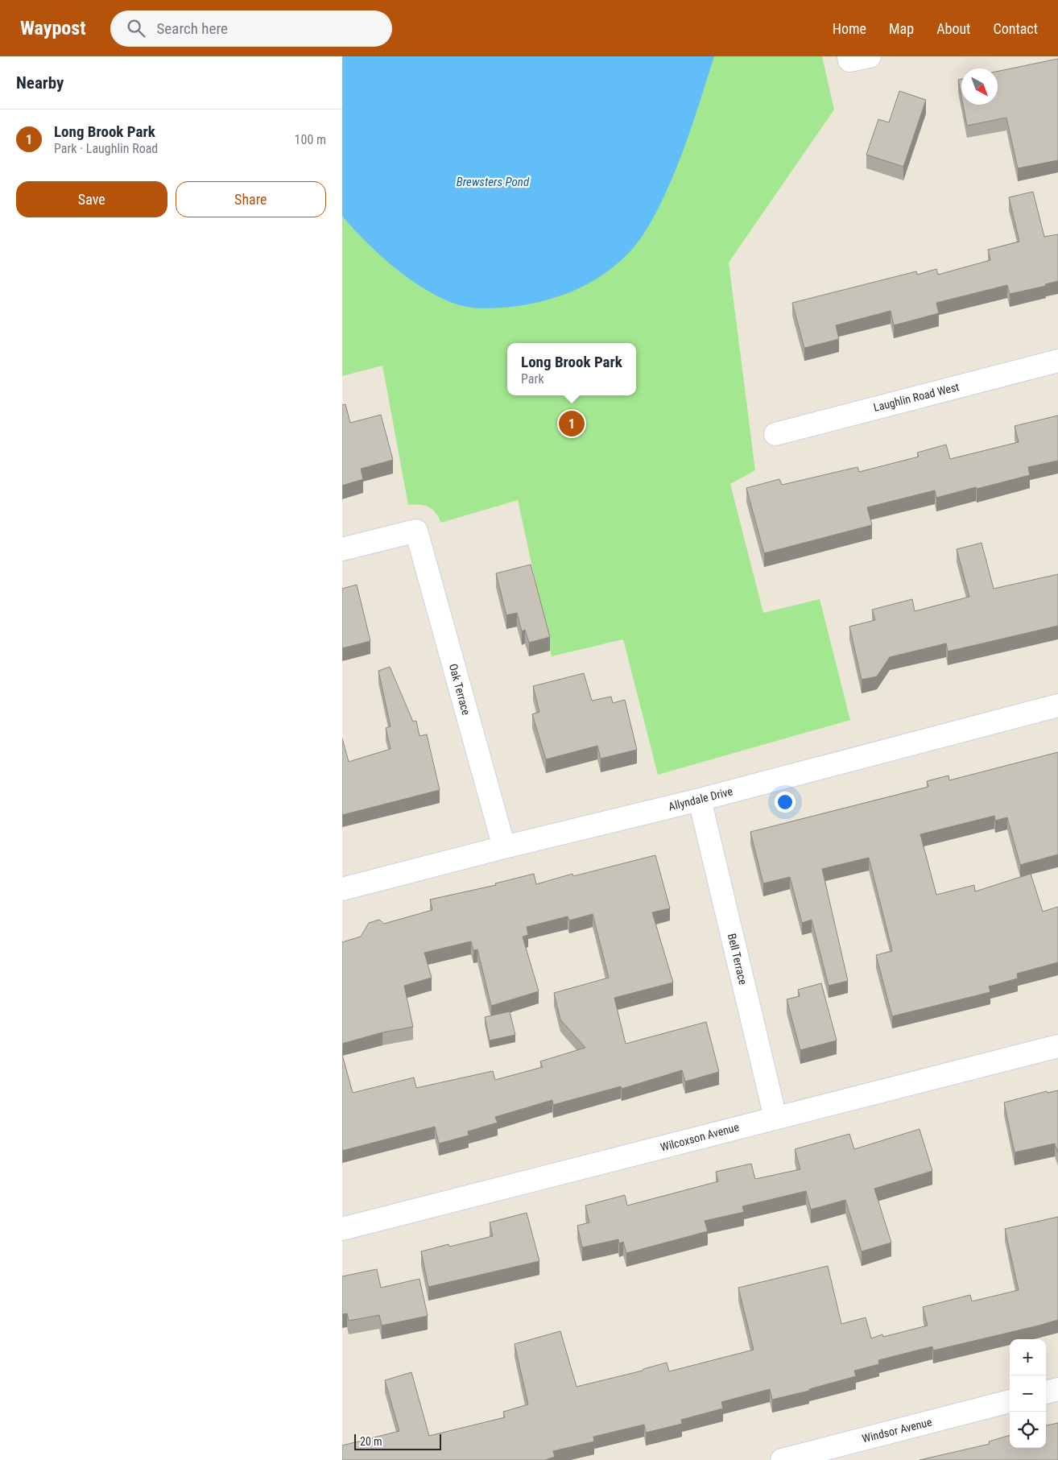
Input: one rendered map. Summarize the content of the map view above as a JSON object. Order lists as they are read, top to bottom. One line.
{"streets":{"street":["Laughlin Road West","Oak Terrace","Allyndale Drive","Bell Terrace","Wilcoxson Avenue","Windsor Avenue"]},"crossings":[["Oak Terrace","Allyndale Drive"],["Allyndale Drive","Bell Terrace"],["Bell Terrace","Wilcoxson Avenue"]],"water":["Brewsters Pond"],"scale_bar":"20 m","north":"bottom right","page":{"header":"Waypost","search":"Search here","nav":["Home","Map","About","Contact"],"heading":"Nearby","list":[{"mark":"1","name":"Long Brook Park","note":"Park · Laughlin Road","value":"100 m"}],"buttons":["Save","Share"],"popup":["Long Brook Park","Park"],"pins":"1","map_buttons":["+","−"],"scale":"20 m"}}
